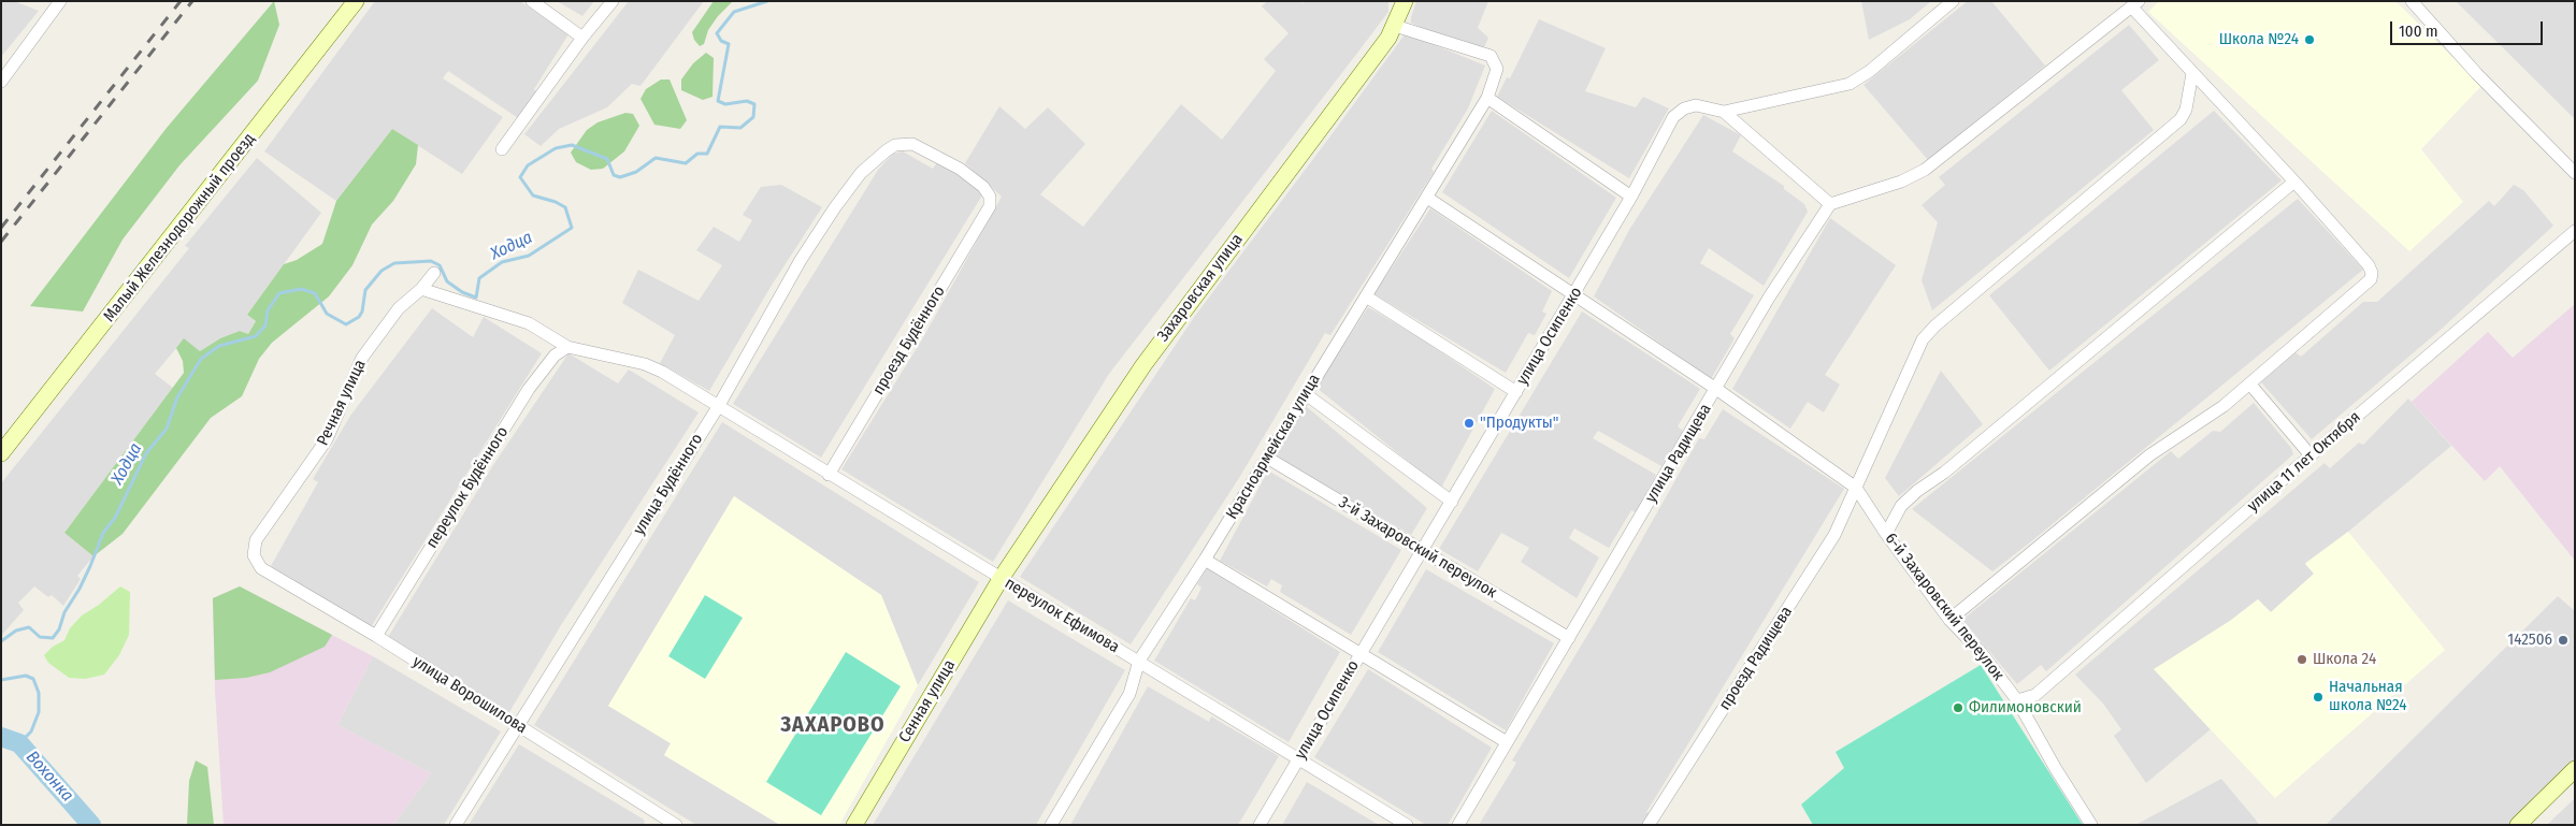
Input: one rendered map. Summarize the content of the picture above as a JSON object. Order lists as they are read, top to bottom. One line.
{"streets":{"street":["Малый Железнодорожный проезд","Захаровская улица","улица Осипенко","проезд Будённого","Речная улица","Красноармейская улица","улица Радищева","улица 11 лет Октября","улица Будённого","переулок Будённого","3-й Захаровский переулок","6-й Захаровский переулок","переулок Ефимова","проезд Радищева","улица Ворошилова","Сенная улица"]},"crossings":[["Захаровская улица","Красноармейская улица"],["Захаровская улица","переулок Ефимова"],["Захаровская улица","Сенная улица"],["улица Осипенко","3-й Захаровский переулок"],["улица Осипенко","6-й Захаровский переулок"],["улица Осипенко","переулок Ефимова"],["проезд Будённого","улица Будённого"],["проезд Будённого","переулок Ефимова"],["Речная улица","переулок Ефимова"],["Речная улица","улица Ворошилова"],["Красноармейская улица","3-й Захаровский переулок"],["Красноармейская улица","6-й Захаровский переулок"],["Красноармейская улица","переулок Ефимова"],["улица Радищева","3-й Захаровский переулок"],["улица Радищева","6-й Захаровский переулок"],["улица 11 лет Октября","6-й Захаровский переулок"],["улица Будённого","переулок Ефимова"],["улица Будённого","улица Ворошилова"],["переулок Будённого","переулок Ефимова"],["переулок Будённого","улица Ворошилова"],["6-й Захаровский переулок","проезд Радищева"],["переулок Ефимова","Сенная улица"]],"districts":["ЗАХАРОВО"],"water":["Ходца","Вохонка"],"places":["Школа №24","\"Продукты\"","142506","Школа 24","Начальная школа №24","Филимоновский"],"scale_bar":"100 m"}
